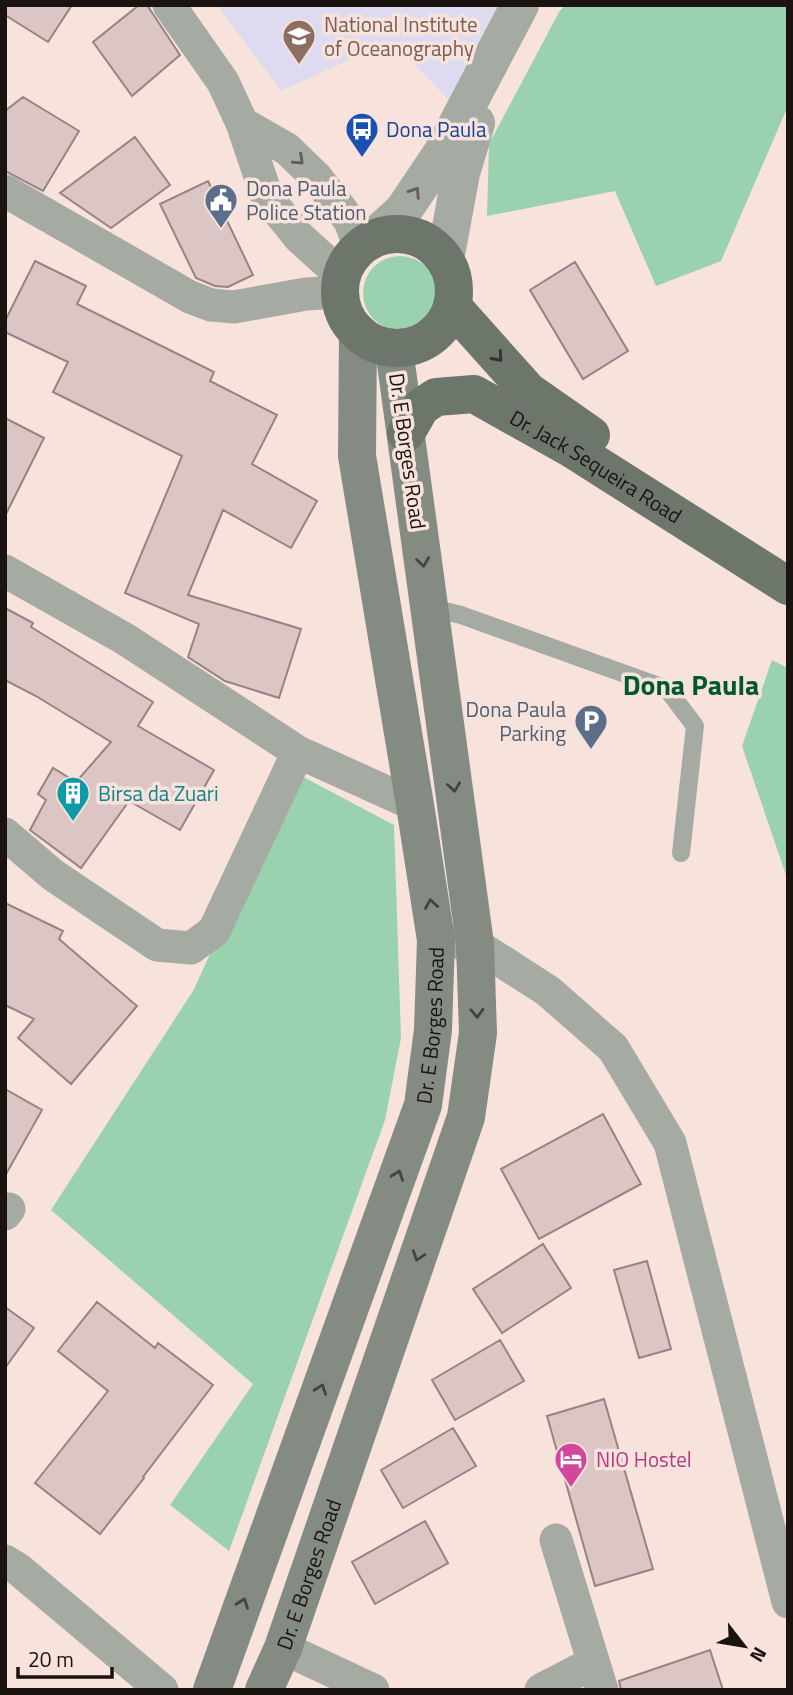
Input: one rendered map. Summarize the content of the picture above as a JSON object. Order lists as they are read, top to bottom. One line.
{"streets":{"main road":["Dr. E Borges Road","Dr. Jack Sequeira Road"]},"crossings":[["Dr. E Borges Road","Dr. Jack Sequeira Road"]],"districts":["Dona Paula"],"places":{"school or university":["National Institute of Oceanography"],"bus stop":["Dona Paula"],"public building":["Dona Paula Police Station"],"parking":["Dona Paula Parking"],"building":["Birsa da Zuari"],"hotel":["NIO Hostel"]},"scale_bar":"20 m","north":"bottom right"}
